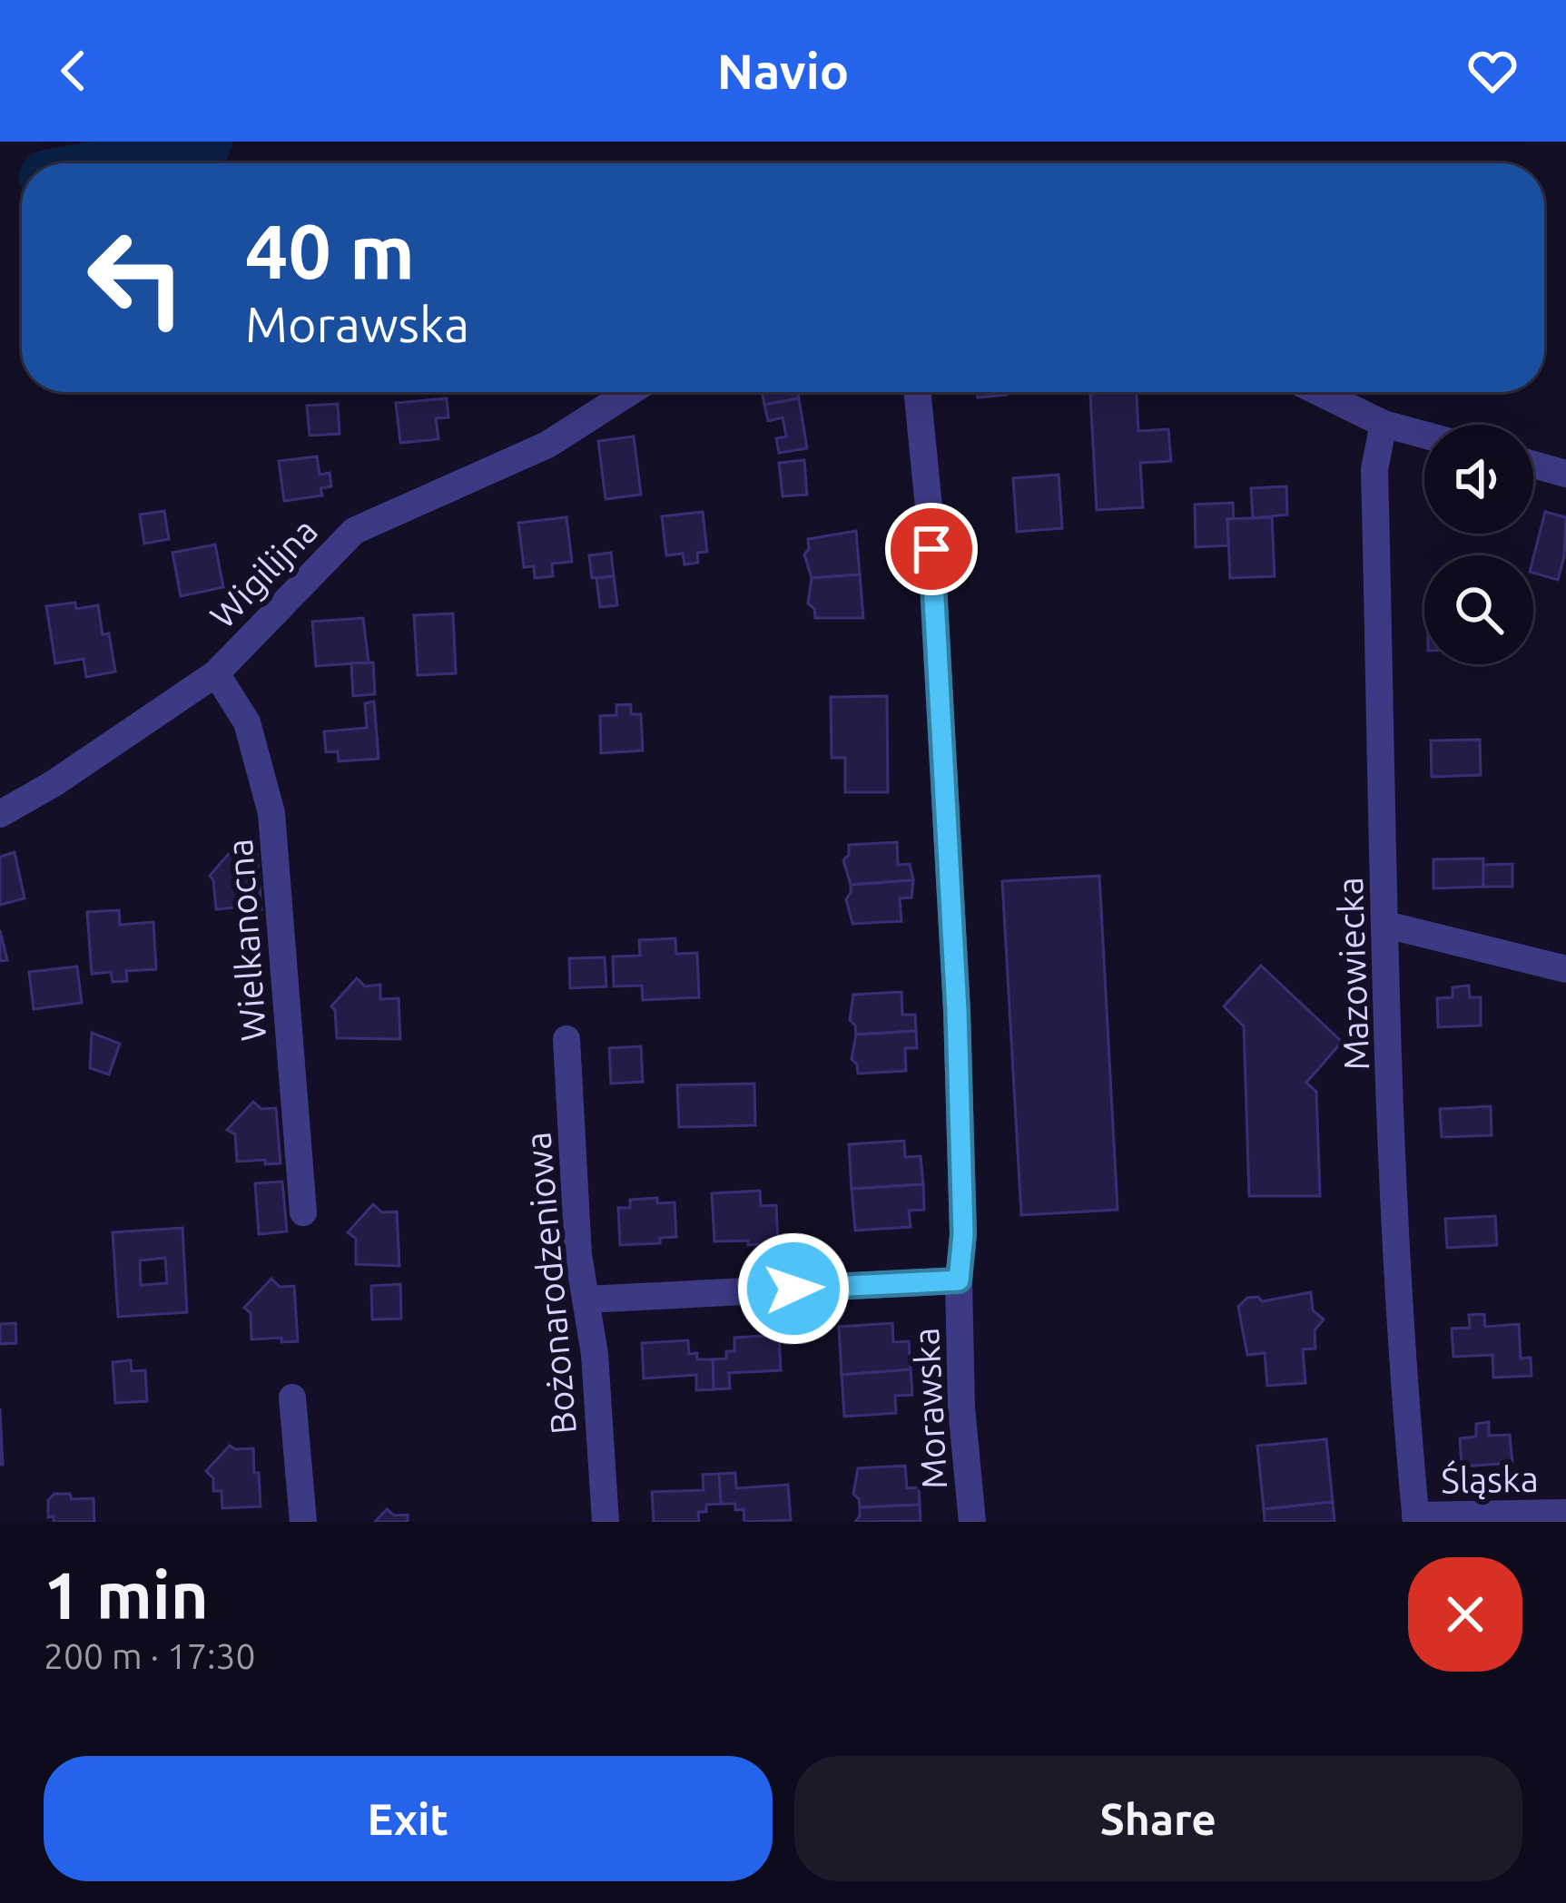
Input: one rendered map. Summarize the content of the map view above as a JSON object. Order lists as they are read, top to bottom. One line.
{"streets":{"street":["Wigilijna","Wielkanocna","Mazowiecka","Bożonarodzeniowa","Morawska","Śląska"]},"crossings":[["Wigilijna","Wielkanocna"],["Mazowiecka","Śląska"]],"page":{"header":"Navio","turn":["40 m","Morawska"],"heading":["1 min","200 m · 17:30"],"buttons":["Exit","Share"]}}
